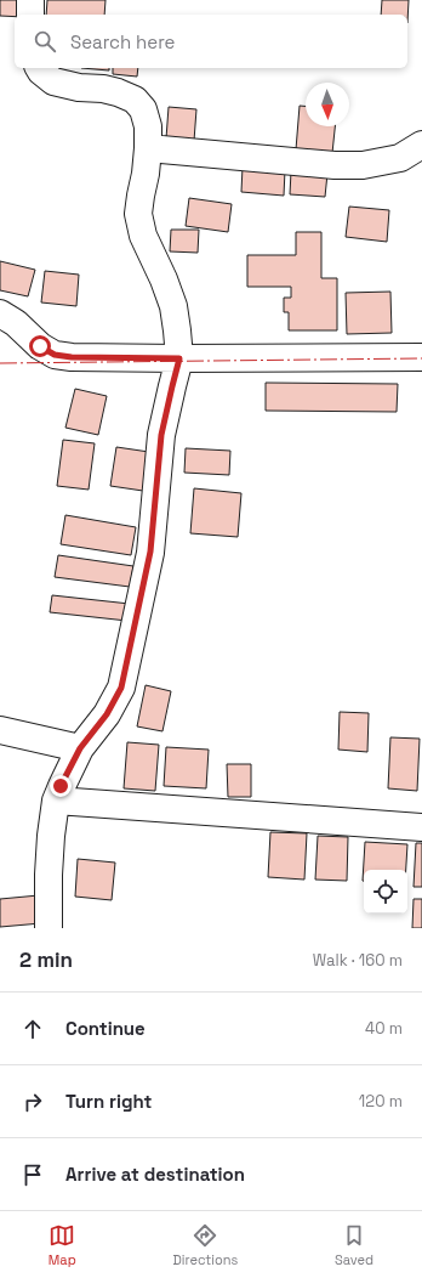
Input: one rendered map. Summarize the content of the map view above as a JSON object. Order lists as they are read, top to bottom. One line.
{"north":"bottom","page":{"search":"Search here","heading":["2 min","Walk · 160 m"],"list":[["Continue","40 m"],["Turn right","120 m"],"Arrive at destination"],"nav":["Map","Directions","Saved"]}}
